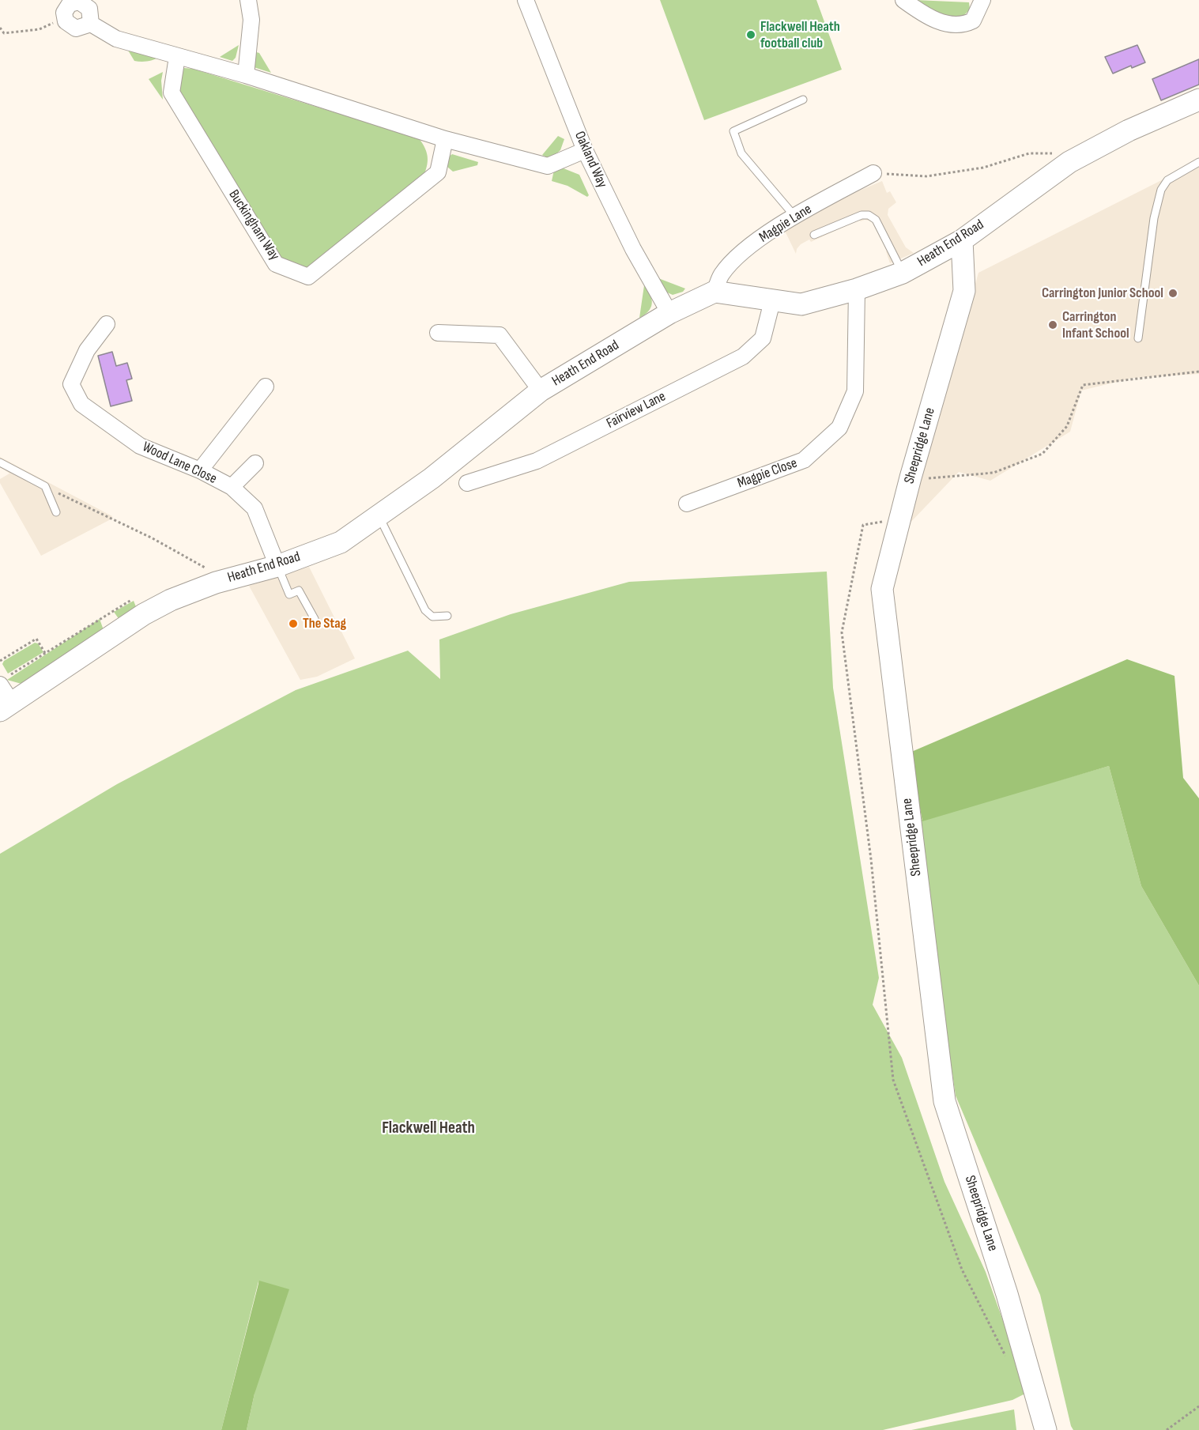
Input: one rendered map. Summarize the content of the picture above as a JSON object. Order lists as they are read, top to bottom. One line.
{"streets":{"street":["Oakland Way","Magpie Lane","Buckingham Way","Heath End Road","Fairview Lane","Sheepridge Lane","Wood Lane Close","Magpie Close"]},"crossings":[["Oakland Way","Heath End Road"],["Magpie Lane","Heath End Road"],["Heath End Road","Fairview Lane"],["Heath End Road","Sheepridge Lane"],["Heath End Road","Wood Lane Close"],["Heath End Road","Magpie Close"]],"districts":["Flackwell Heath"],"places":["Flackwell Heath football club","Carrington Junior School","Carrington Infant School","The Stag"]}
